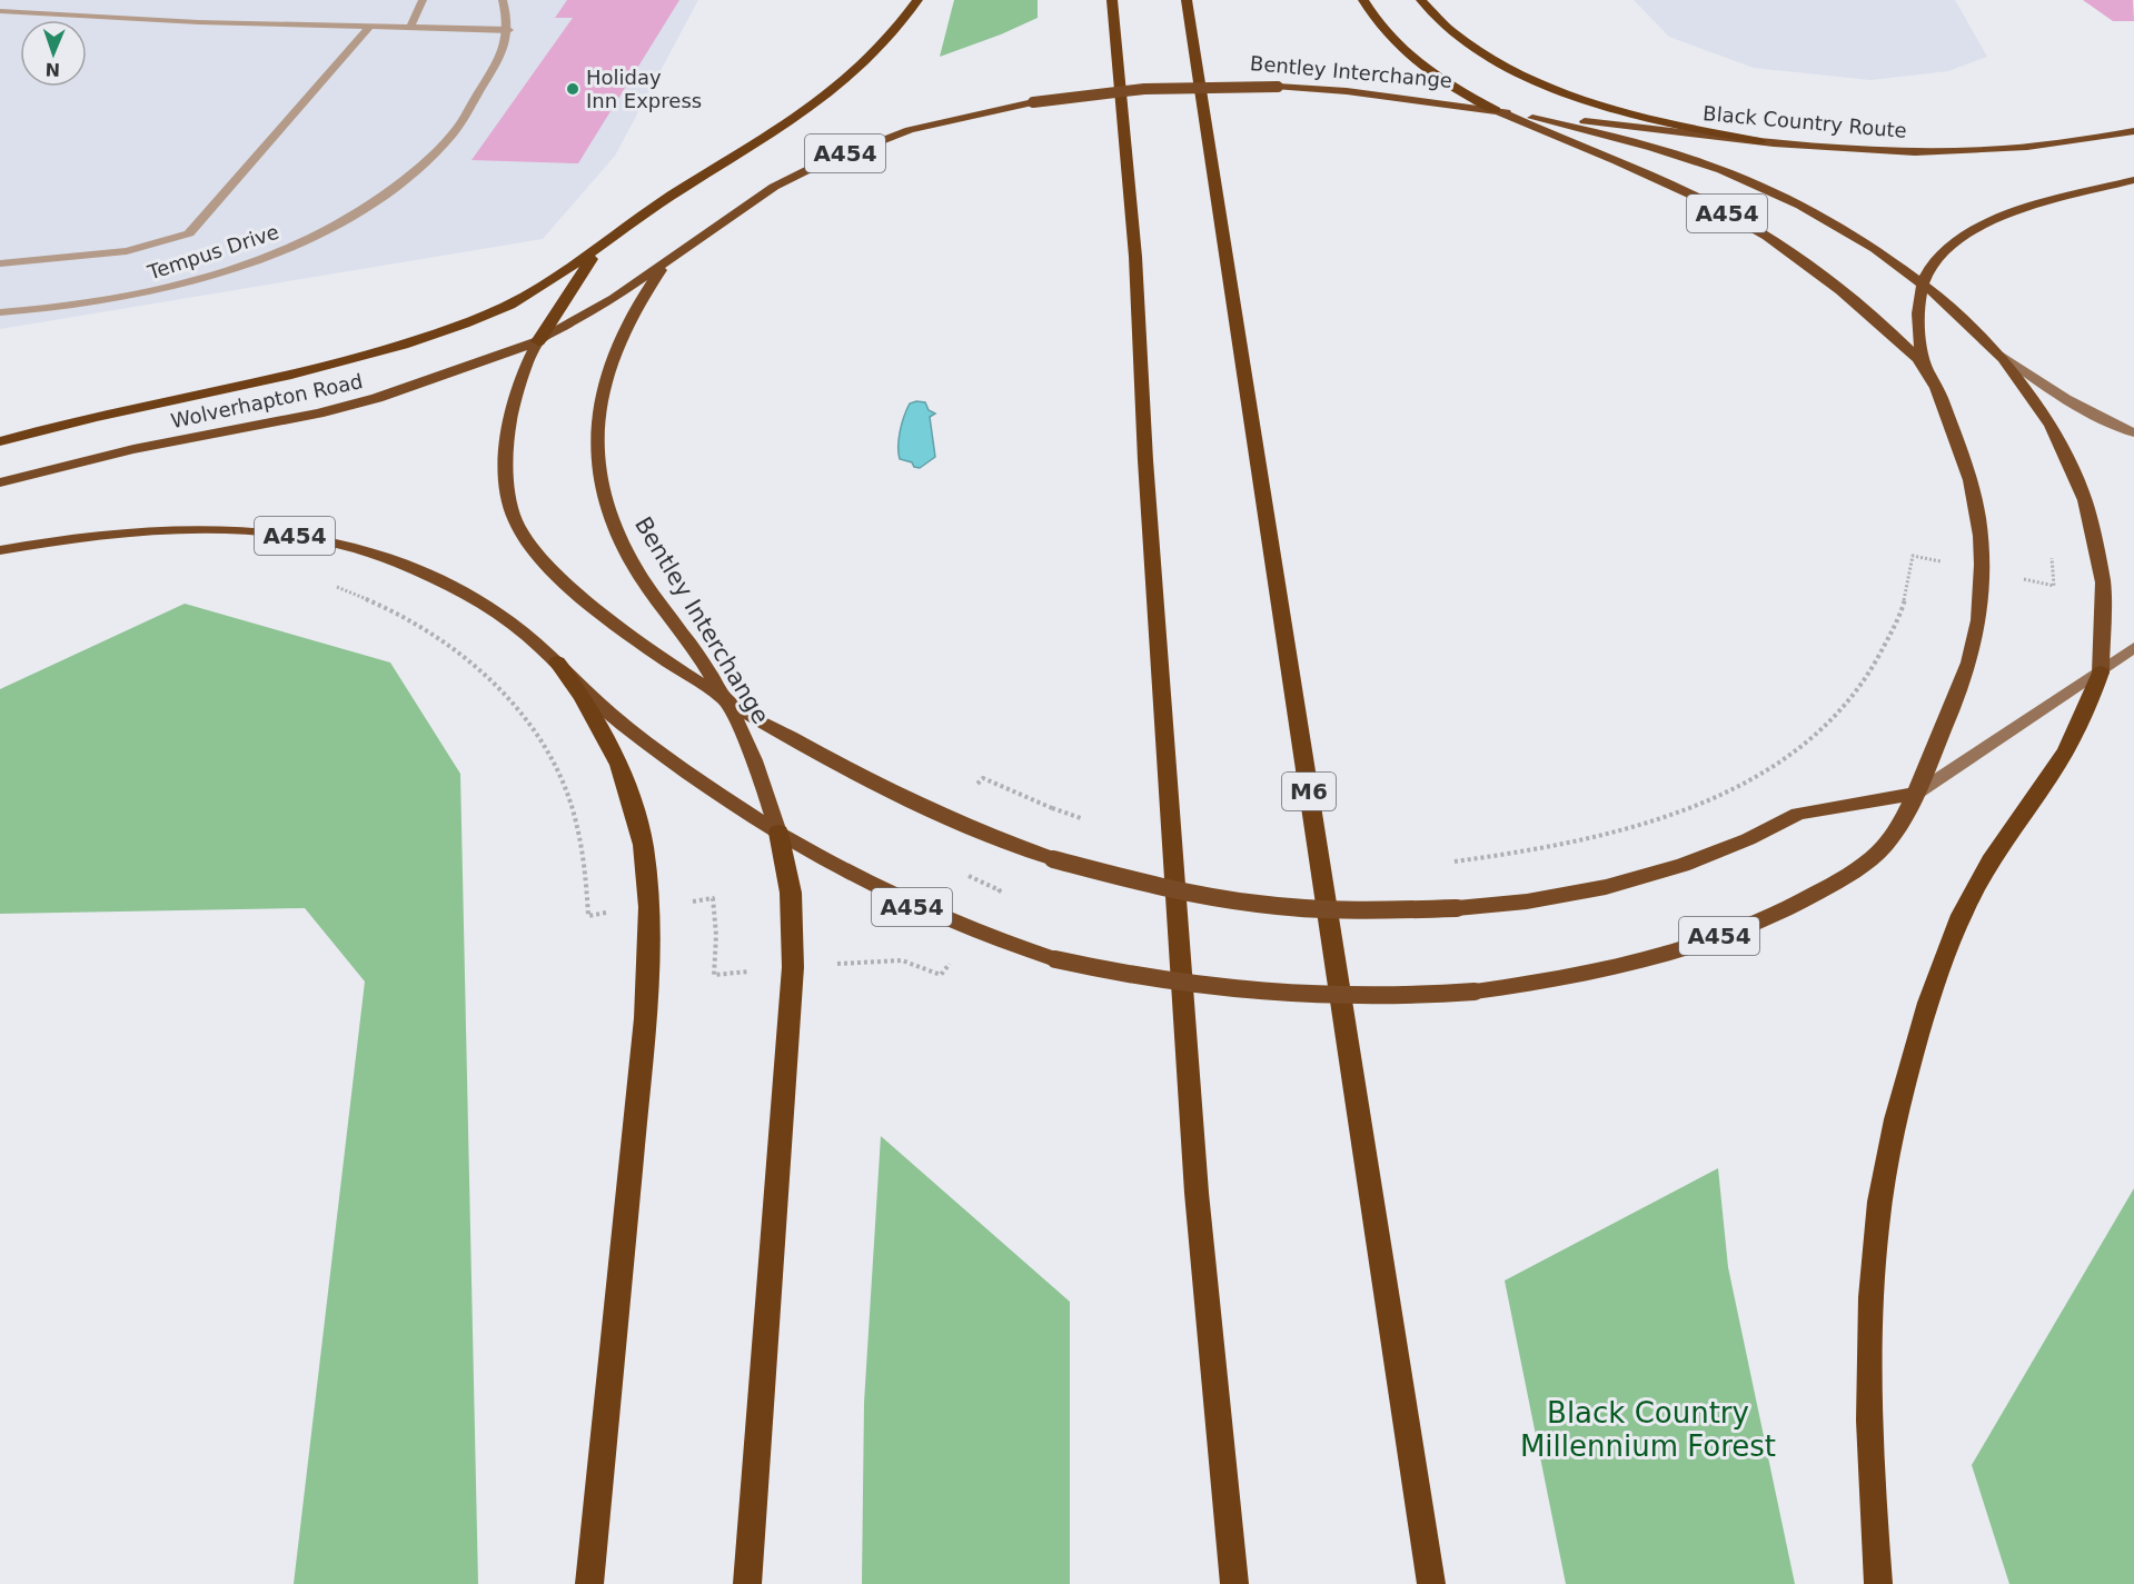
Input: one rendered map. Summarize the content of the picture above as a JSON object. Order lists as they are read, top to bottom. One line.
{"streets":{"highway":["Bentley Interchange","Black Country Route","A454","Wolverhapton Road","M6"],"street":["Tempus Drive"]},"crossings":[["Bentley Interchange","Black Country Route"],["Bentley Interchange","A454"],["Bentley Interchange","Wolverhapton Road"]],"parks":["Black Country Millennium Forest"],"places":["Holiday Inn Express"],"north":"bottom"}
